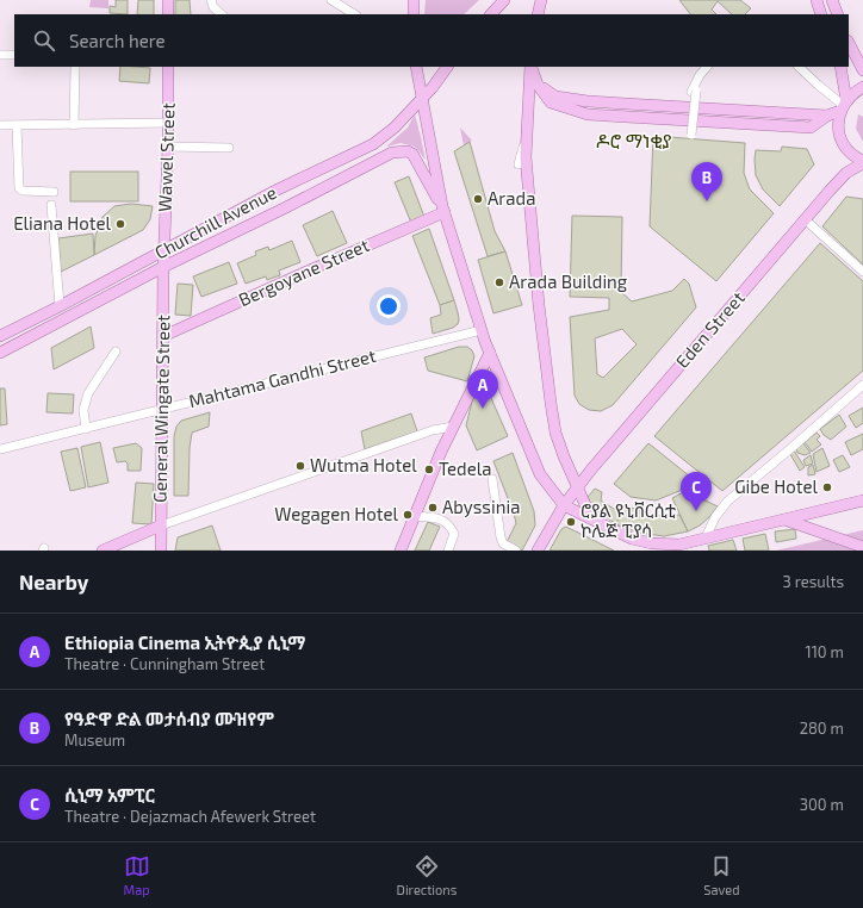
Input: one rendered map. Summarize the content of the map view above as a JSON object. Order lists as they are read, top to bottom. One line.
{"streets":{"main road":["Wawel Street","Churchill Avenue","Bergoyane Street","Eden Street","General Wingate Street"],"street":["Mahtama Gandhi Street"]},"crossings":[["Wawel Street","Churchill Avenue"],["Wawel Street","General Wingate Street"],["Churchill Avenue","Bergoyane Street"],["Churchill Avenue","General Wingate Street"],["Bergoyane Street","General Wingate Street"],["Mahtama Gandhi Street","General Wingate Street"]],"districts":["ዶሮ ማነቂያ"],"places":["Arada","Eliana Hotel","Arada Building","Wutma Hotel","Tedela","Gibe Hotel","Abyssinia","Wegagen Hotel","ሮያል ዩኒቨርሲቲ ኮሌጅ ፒያሳ"],"page":{"search":"Search here","pins":["B","A","C"],"heading":["Nearby","3 results"],"list":[{"mark":"A","name":"Ethiopia Cinema ኢትዮጲያ ሲኒማ","note":"Theatre · Cunningham Street","value":"110 m"},{"mark":"B","name":"የዓድዋ ድል መታሰብያ ሙዝየም","note":"Museum","value":"280 m"},{"mark":"C","name":"ሲኒማ አምፒር","note":"Theatre · Dejazmach Afewerk Street","value":"300 m"}],"nav":["Map","Directions","Saved"]}}
